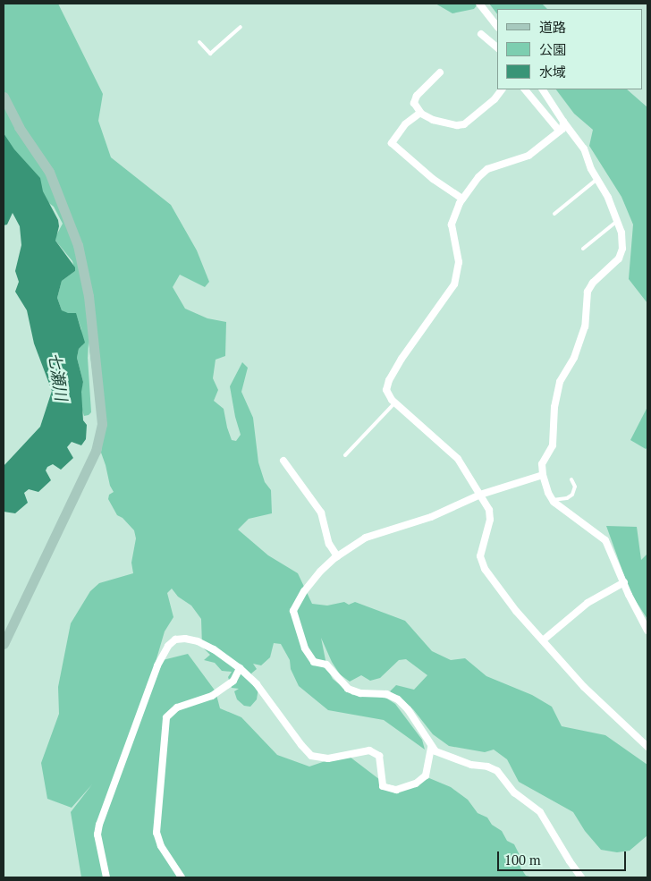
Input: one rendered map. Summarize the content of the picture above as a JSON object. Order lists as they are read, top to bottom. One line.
{"water":["七瀬川"],"legend":["道路","公園","水域"],"scale_bar":"100 m"}
